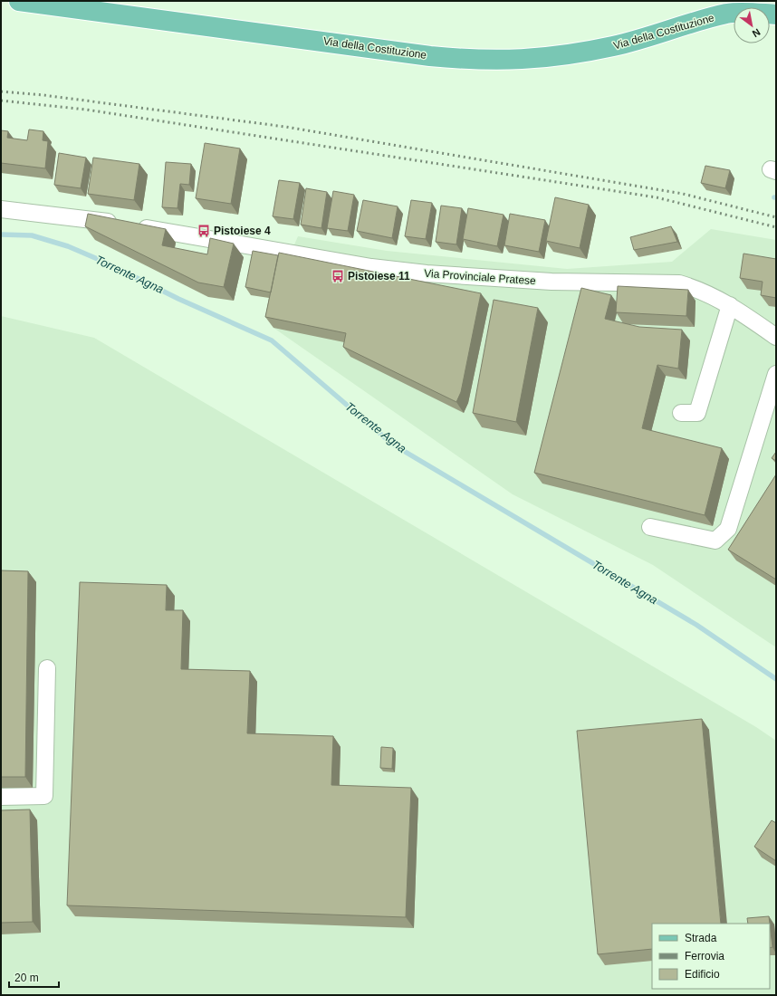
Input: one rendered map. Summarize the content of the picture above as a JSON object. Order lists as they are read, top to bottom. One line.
{"streets":{"main road":["Via della Costituzione"],"street":["Via Provinciale Pratese"]},"water":["Torrente Agna"],"places":{"bus stop":["Pistoiese 4","Pistoiese 11"]},"legend":["Strada","Ferrovia","Edificio"],"scale_bar":"20 m","north":"bottom right"}
